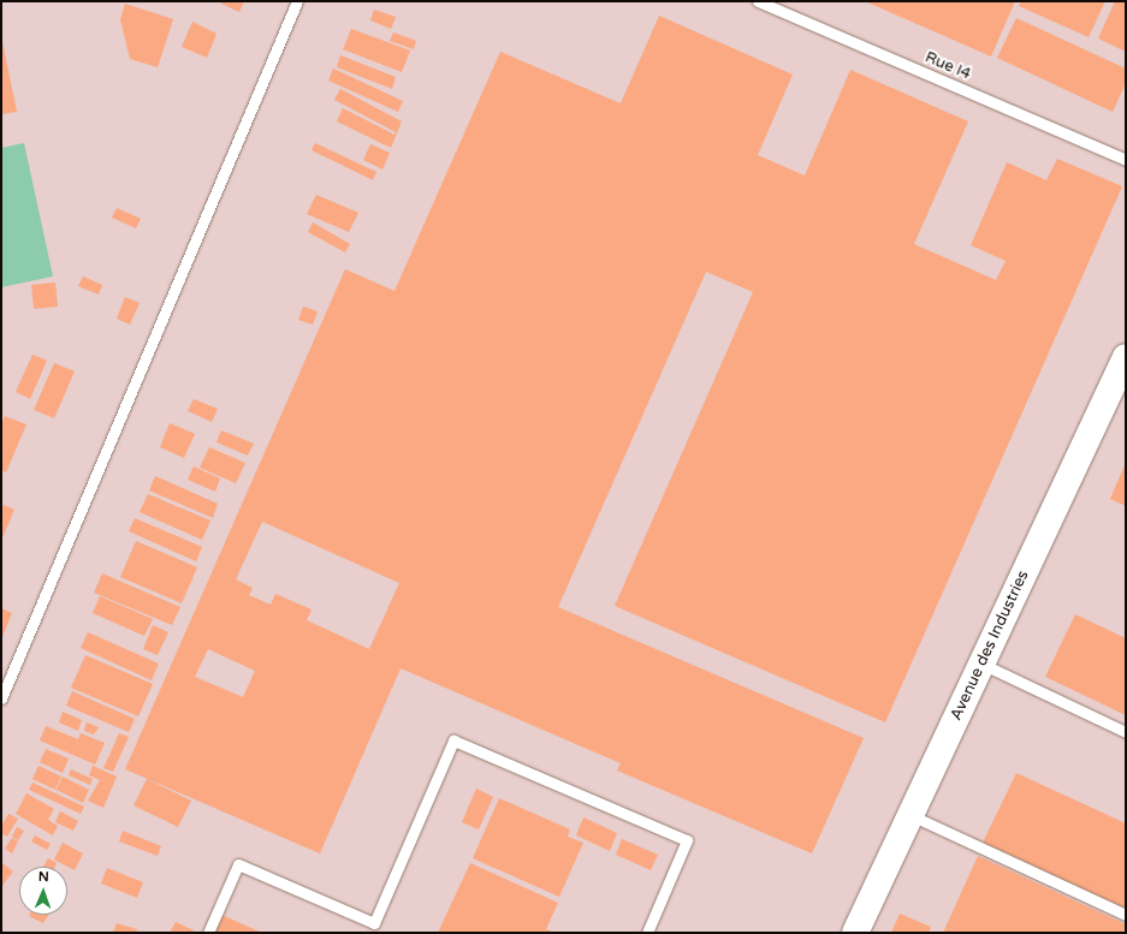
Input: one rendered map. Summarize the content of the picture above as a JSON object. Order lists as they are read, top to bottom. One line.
{"streets":{"street":["Avenue des Industries"],"lane":["Rue I4"]},"north":"top"}
